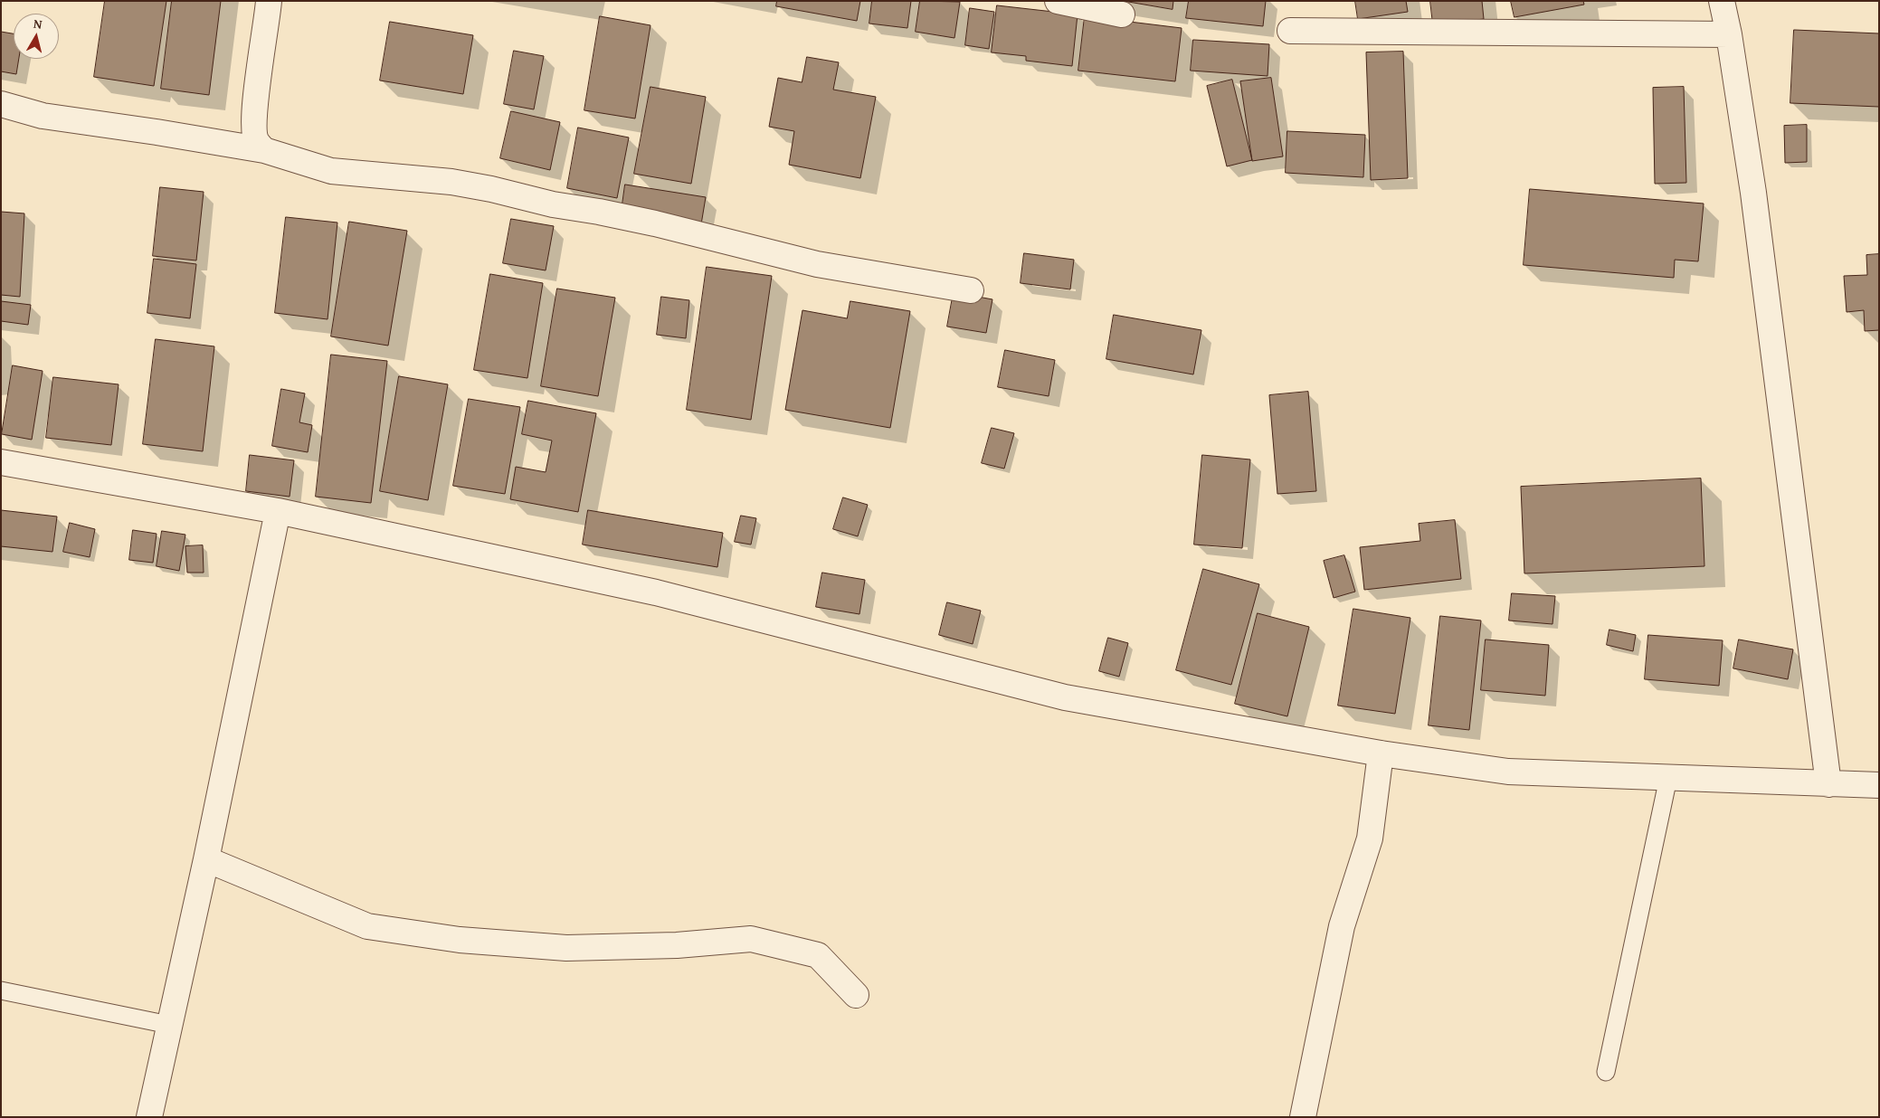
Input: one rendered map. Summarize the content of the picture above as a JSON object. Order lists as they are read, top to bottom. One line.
{"north":"top"}
